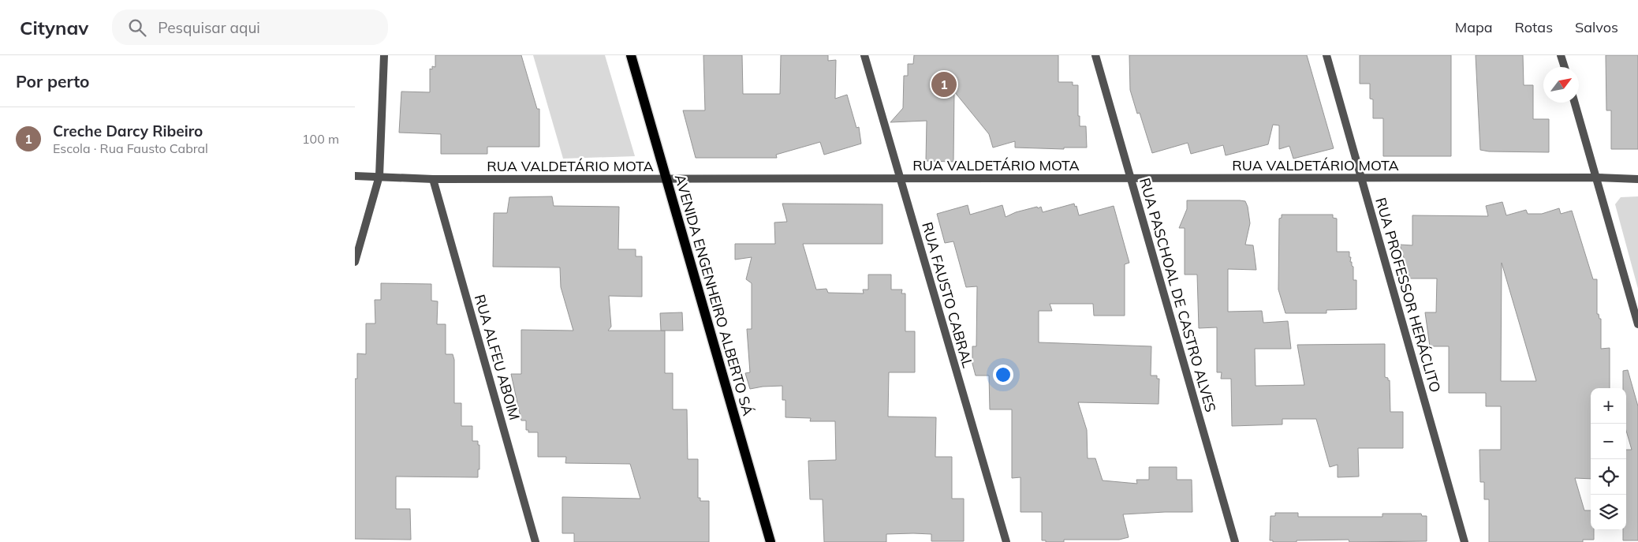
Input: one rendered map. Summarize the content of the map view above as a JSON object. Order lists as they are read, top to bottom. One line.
{"streets":{"main road":["AVENIDA ENGENHEIRO ALBERTO SÁ"],"street":["RUA VALDETÁRIO MOTA","RUA FAUSTO CABRAL","RUA PASCHOAL DE CASTRO ALVES","RUA PROFESSOR HERÁCLITO","RUA ALFEU ABOIM"]},"crossings":[["RUA VALDETÁRIO MOTA","AVENIDA ENGENHEIRO ALBERTO SÁ"],["RUA VALDETÁRIO MOTA","RUA FAUSTO CABRAL"],["RUA VALDETÁRIO MOTA","RUA PASCHOAL DE CASTRO ALVES"],["RUA VALDETÁRIO MOTA","RUA PROFESSOR HERÁCLITO"],["RUA VALDETÁRIO MOTA","RUA ALFEU ABOIM"]],"north":"top right","page":{"header":"Citynav","search":"Pesquisar aqui","nav":["Mapa","Rotas","Salvos"],"heading":"Por perto","pins":"1","list":[{"mark":"1","name":"Creche Darcy Ribeiro","note":"Escola · Rua Fausto Cabral","value":"100 m"}],"map_buttons":["+","−"]}}
